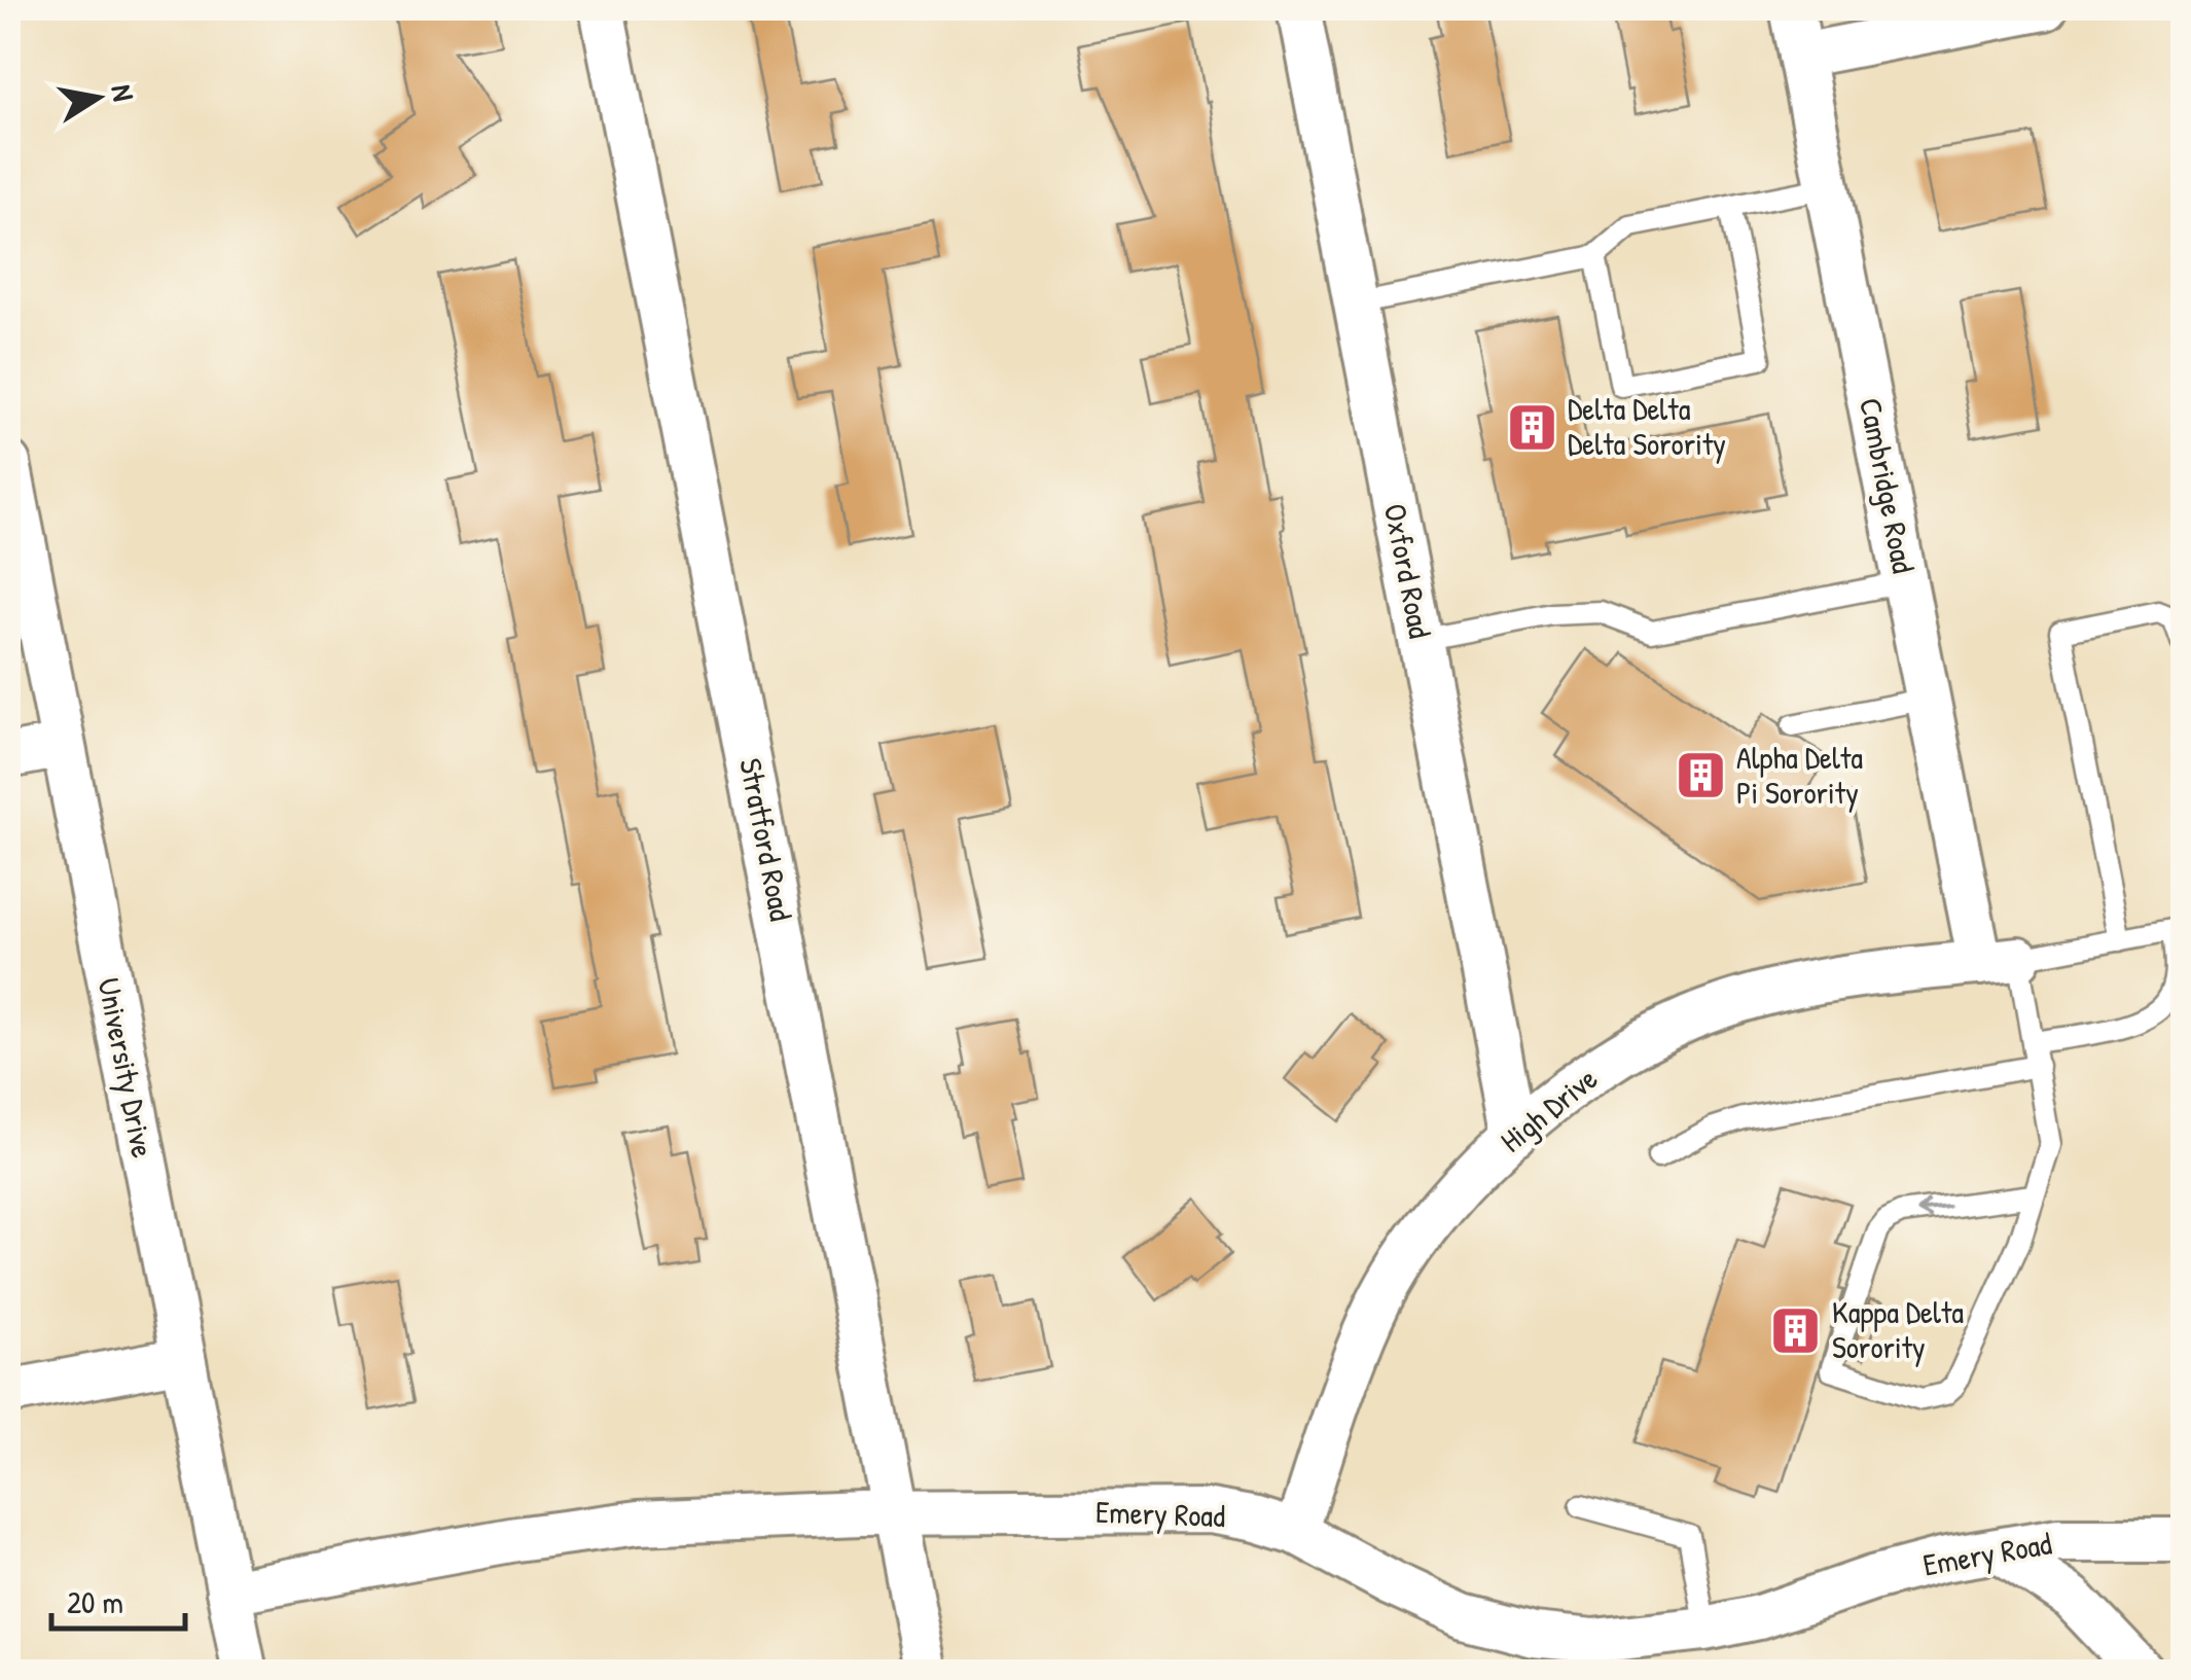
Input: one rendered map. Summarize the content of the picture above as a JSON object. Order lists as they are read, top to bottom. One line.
{"streets":{"street":["Cambridge Road","Oxford Road","Stratford Road","University Drive","High Drive","Emery Road"]},"crossings":[["Cambridge Road","High Drive"],["Oxford Road","High Drive"],["Stratford Road","Emery Road"],["University Drive","Emery Road"],["High Drive","Emery Road"]],"places":{"building":["Delta Delta Delta Sorority","Alpha Delta Pi Sorority","Kappa Delta Sorority"]},"scale_bar":"20 m","north":"right"}
